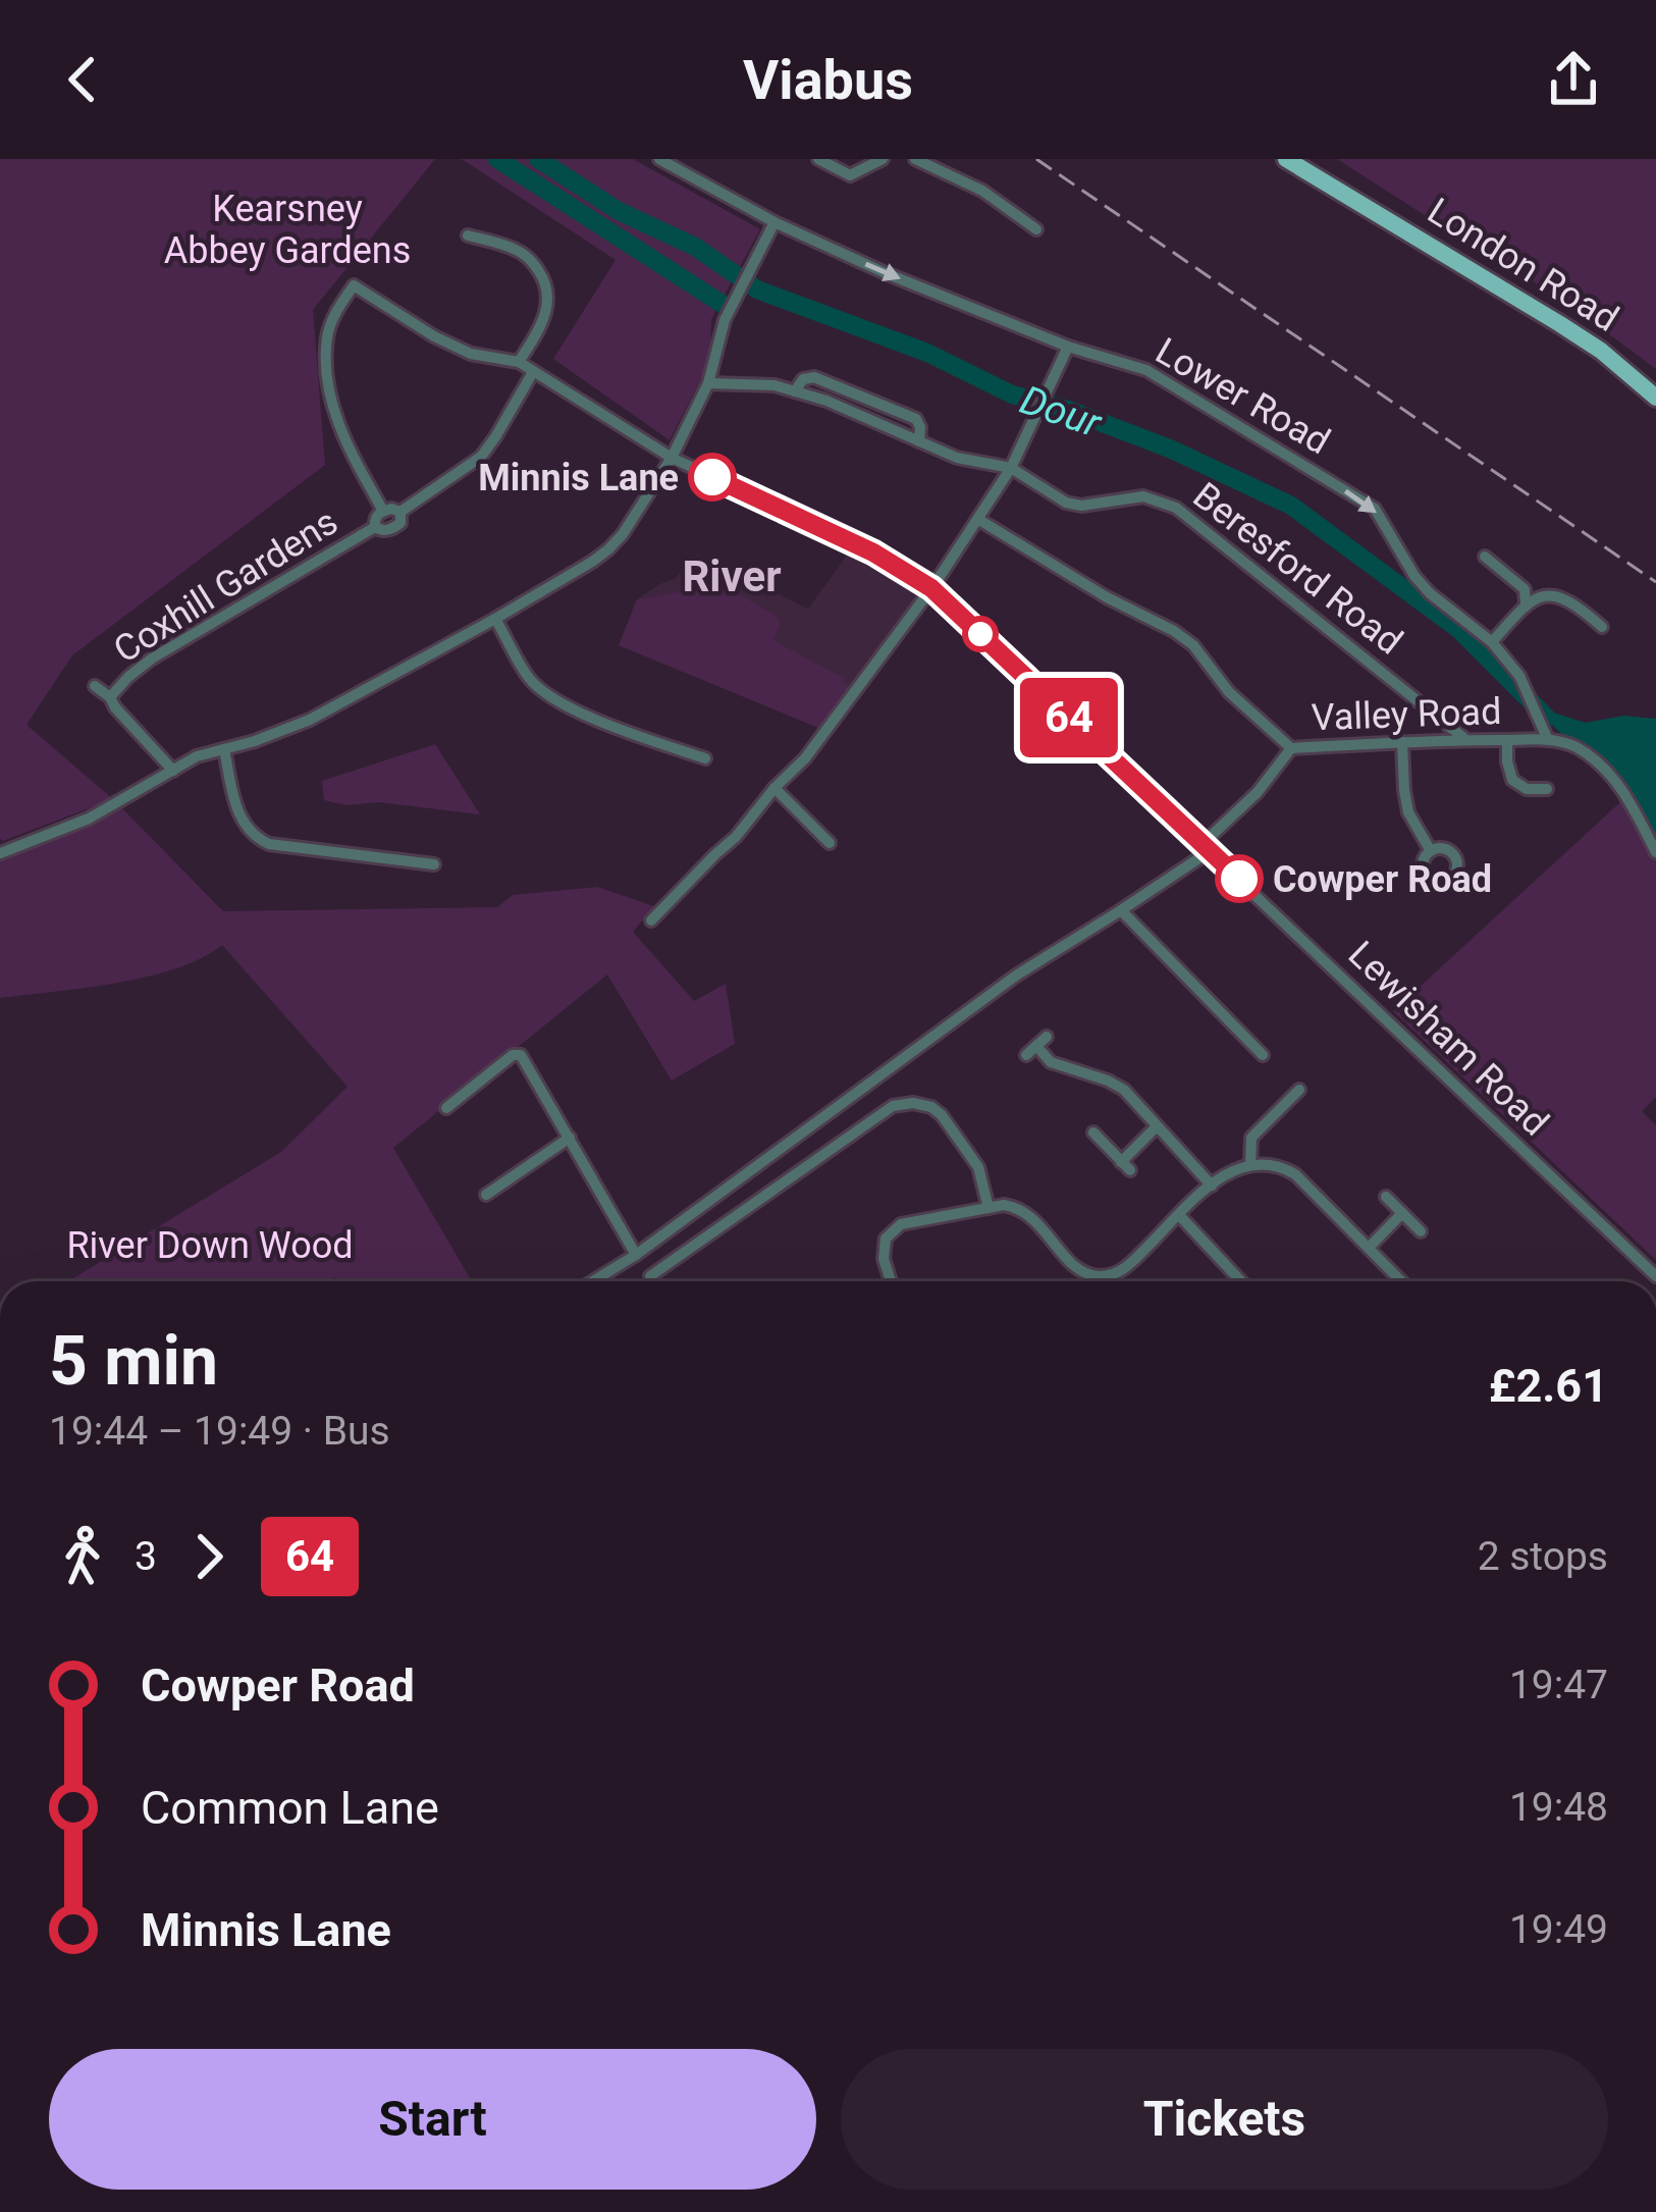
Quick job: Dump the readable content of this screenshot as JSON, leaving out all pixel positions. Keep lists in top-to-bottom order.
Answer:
{
  "streets": {
    "main road": ["London Road"],
    "street": [
      "Lower Road",
      "Beresford Road",
      "Coxhill Gardens",
      "Valley Road",
      "Lewisham Road"
    ]
  },
  "crossings": [
    ["Lower Road", "Valley Road"],
    ["Beresford Road", "Valley Road"],
    ["Coxhill Gardens", "Lewisham Road"]
  ],
  "one_way": ["Lower Road"],
  "districts": ["River"],
  "water": ["Dour"],
  "parks": ["Kearsney Abbey Gardens", "River Down Wood"],
  "places": ["Minnis Lane", "Cowper Road"],
  "lines": ["bus line 64"],
  "page": {
    "header": "Viabus",
    "on_map": "64",
    "heading": ["5 min", "19:44 – 19:49 · Bus", "£2.61"],
    "legs": ["3", "64", "2 stops"],
    "list": [
      {
        "name": "Cowper Road",
        "value": "19:47"
      },
      {
        "name": "Common Lane",
        "value": "19:48"
      },
      {
        "name": "Minnis Lane",
        "value": "19:49"
      }
    ],
    "buttons": ["Start", "Tickets"]
  }
}
